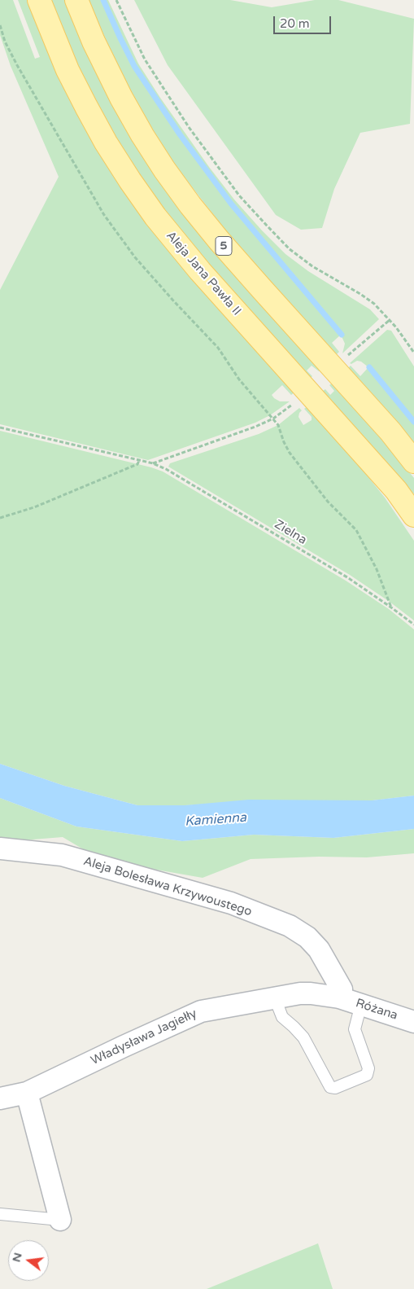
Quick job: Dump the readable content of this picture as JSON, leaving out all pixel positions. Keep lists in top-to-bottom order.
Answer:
{
  "streets": {
    "main road": ["5", "Aleja Jana Pawła II"],
    "street": ["Aleja Bolesława Krzywoustego", "Różana", "Władysława Jagiełły"],
    "path": ["Zielna"]
  },
  "crossings": [
    ["Aleja Bolesława Krzywoustego", "Różana"],
    ["Aleja Bolesława Krzywoustego", "Władysława Jagiełły"],
    ["Różana", "Władysława Jagiełły"]
  ],
  "water": ["Kamienna"],
  "scale_bar": "20 m",
  "north": "left"
}
